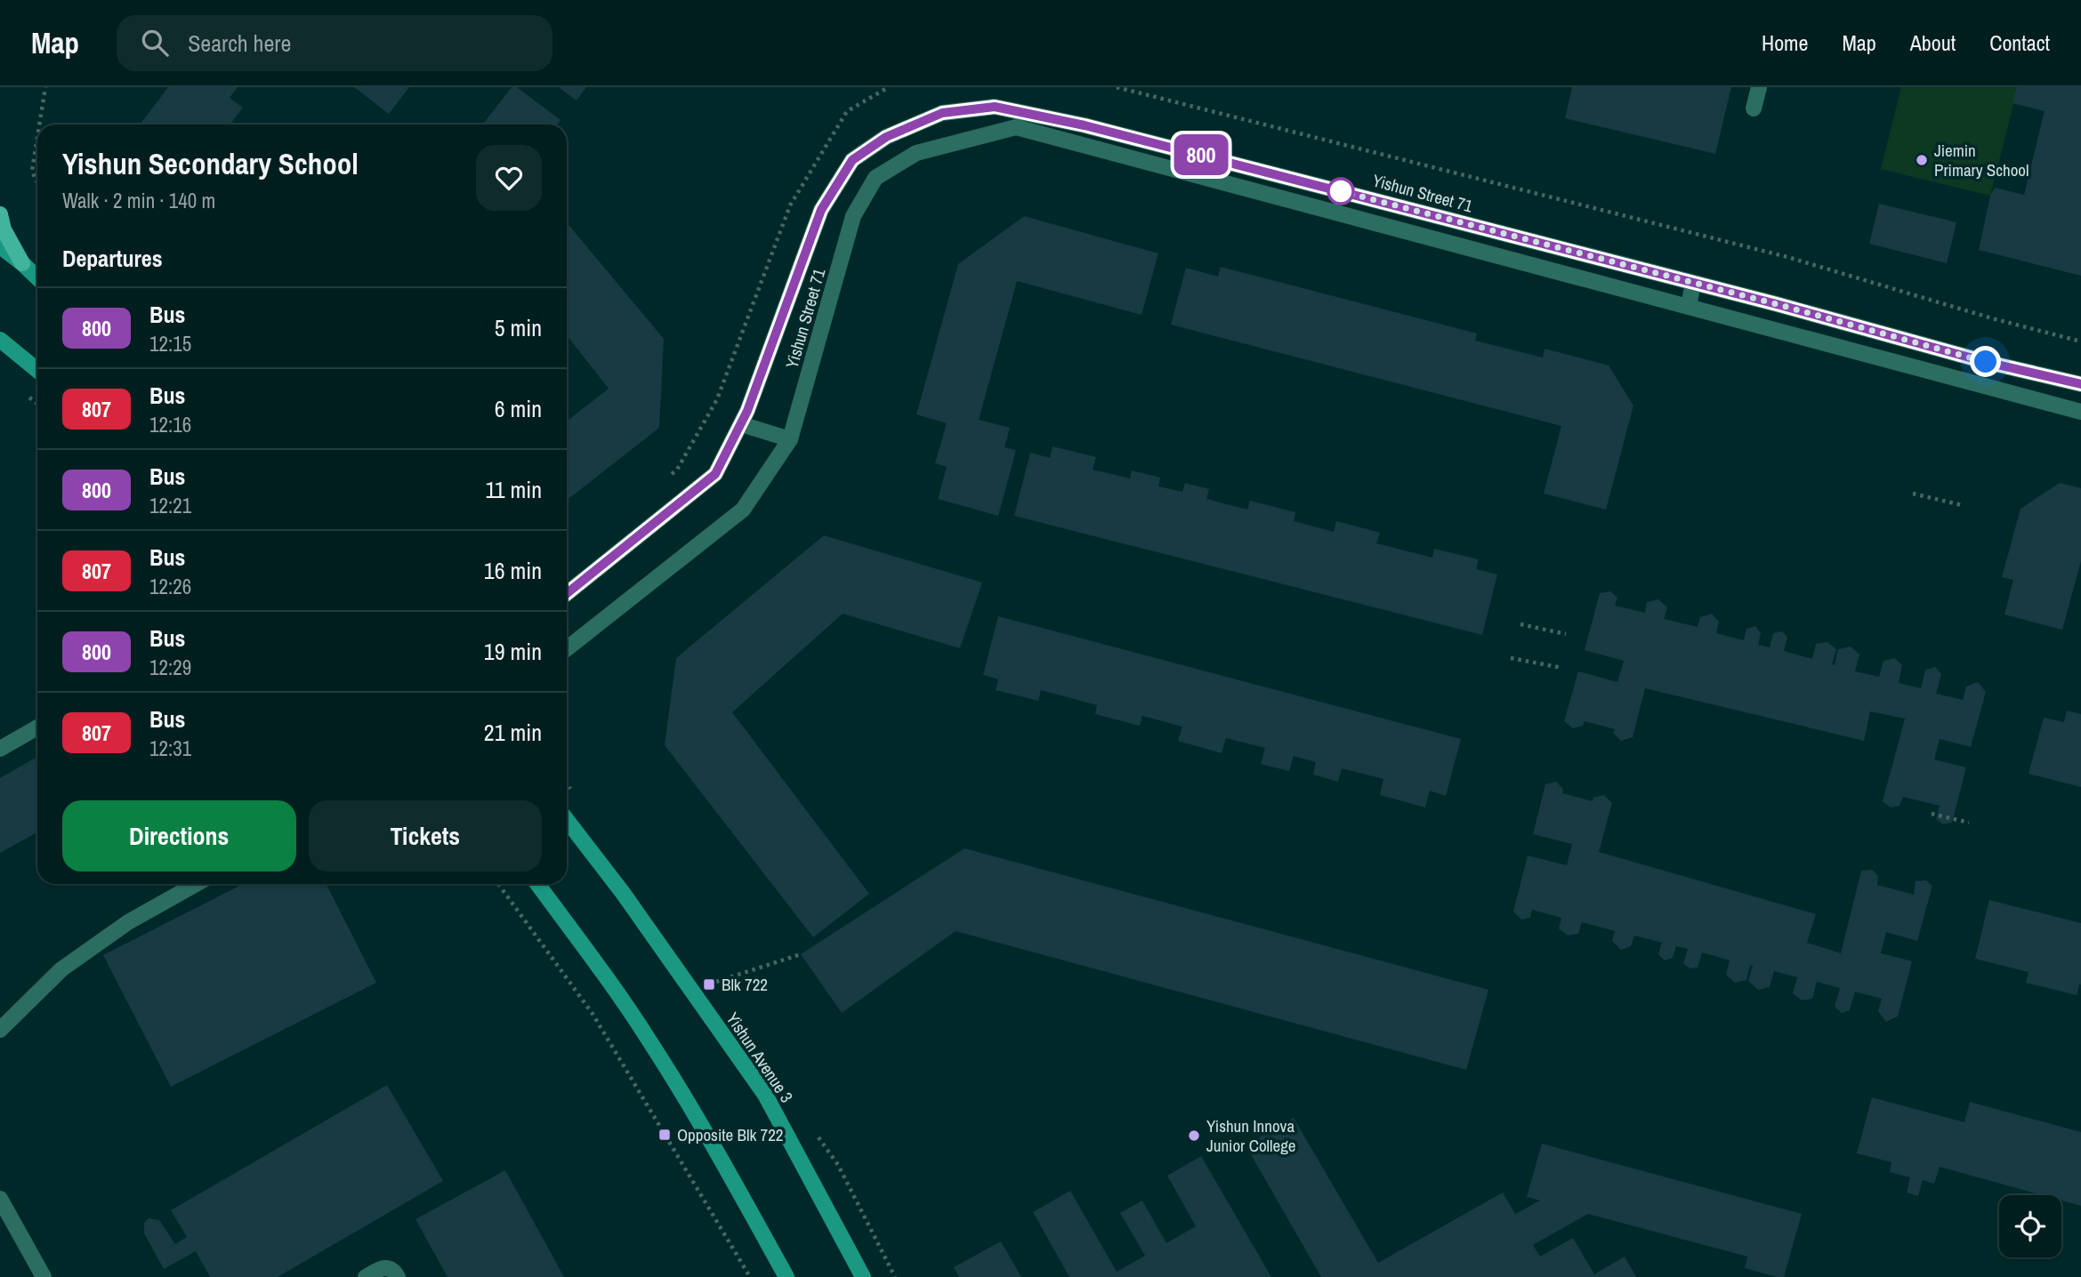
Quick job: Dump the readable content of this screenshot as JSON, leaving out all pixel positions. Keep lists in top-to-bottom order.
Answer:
{
  "streets": {
    "main road": ["Yishun Avenue 3"],
    "street": ["Yishun Street 71"]
  },
  "places": {
    "other": ["Jiemin Primary School", "Yishun Innova Junior College"],
    "transit": ["Blk 722", "Opposite Blk 722"]
  },
  "lines": ["bus line 800"],
  "page": {
    "header": "Map",
    "search": "Search here",
    "nav": [
      "Home",
      "Map",
      "About",
      "Contact"
    ],
    "on_map": "800",
    "heading": [
      ["Yishun Secondary School", "Walk · 2 min · 140 m"],
      "Departures"
    ],
    "list": [
      {
        "mark": "800",
        "name": "Bus",
        "note": "12:15",
        "value": "5 min"
      },
      {
        "mark": "807",
        "name": "Bus",
        "note": "12:16",
        "value": "6 min"
      },
      {
        "mark": "800",
        "name": "Bus",
        "note": "12:21",
        "value": "11 min"
      },
      {
        "mark": "807",
        "name": "Bus",
        "note": "12:26",
        "value": "16 min"
      },
      {
        "mark": "800",
        "name": "Bus",
        "note": "12:29",
        "value": "19 min"
      },
      {
        "mark": "807",
        "name": "Bus",
        "note": "12:31",
        "value": "21 min"
      }
    ],
    "buttons": ["Directions", "Tickets"]
  }
}
